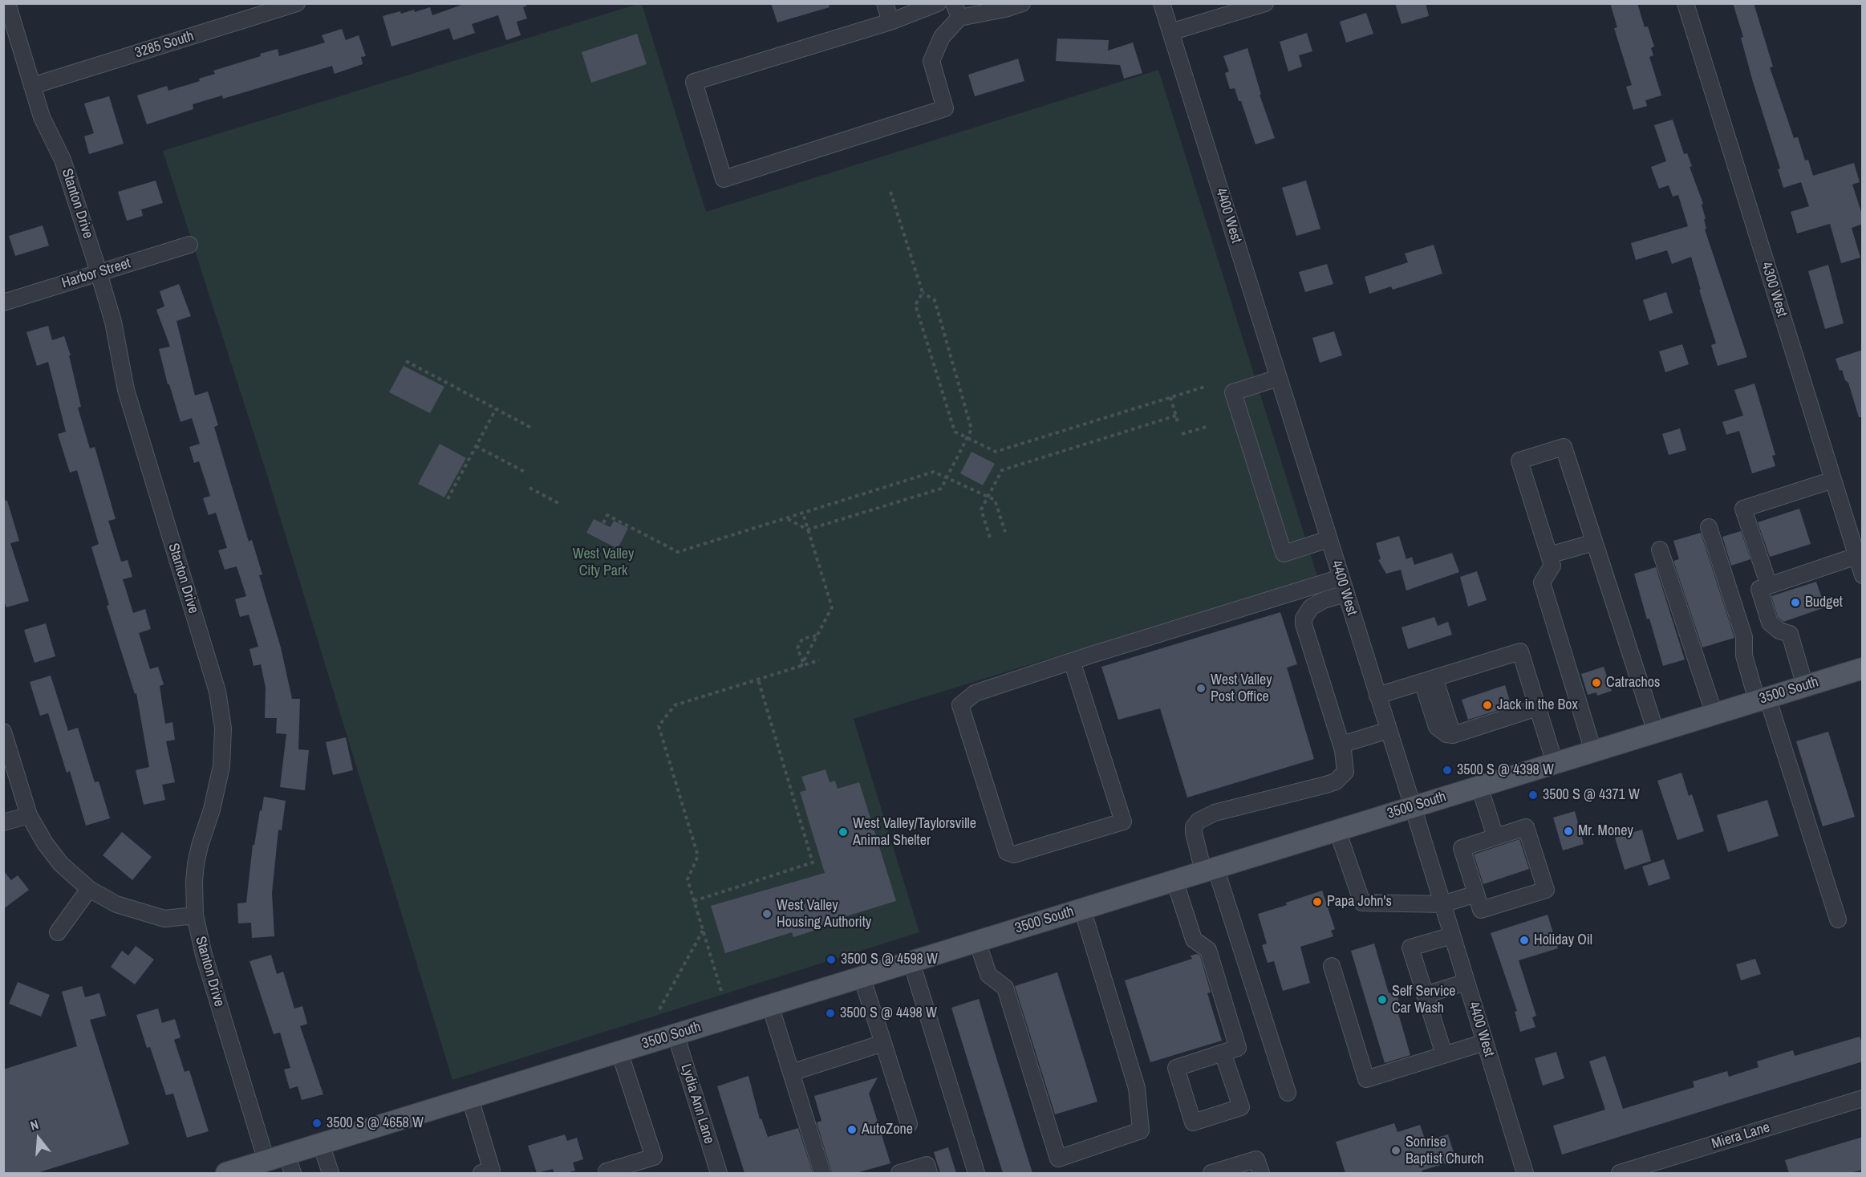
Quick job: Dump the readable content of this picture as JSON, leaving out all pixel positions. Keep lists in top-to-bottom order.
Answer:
{
  "streets": {
    "main road": ["3500 South"],
    "street": [
      "3285 South",
      "Stanton Drive",
      "4400 West",
      "Harbor Street",
      "4300 West",
      "Lydia Ann Lane",
      "Miera Lane"
    ]
  },
  "crossings": [
    ["3285 South", "Stanton Drive"],
    ["Stanton Drive", "Harbor Street"],
    ["Stanton Drive", "3500 South"],
    ["4400 West", "3500 South"],
    ["3500 South", "Lydia Ann Lane"]
  ],
  "parks": ["West Valley City Park"],
  "places": [
    "Budget",
    "Catrachos",
    "West Valley Post Office",
    "Jack in the Box",
    "3500 S @ 4398 W",
    "3500 S @ 4371 W",
    "Mr. Money",
    "West Valley/Taylorsville Animal Shelter",
    "Papa John's",
    "West Valley Housing Authority",
    "Holiday Oil",
    "3500 S @ 4598 W",
    "Self Service Car Wash",
    "3500 S @ 4498 W",
    "3500 S @ 4658 W",
    "AutoZone",
    "Sonrise Baptist Church"
  ],
  "north": "top"
}
